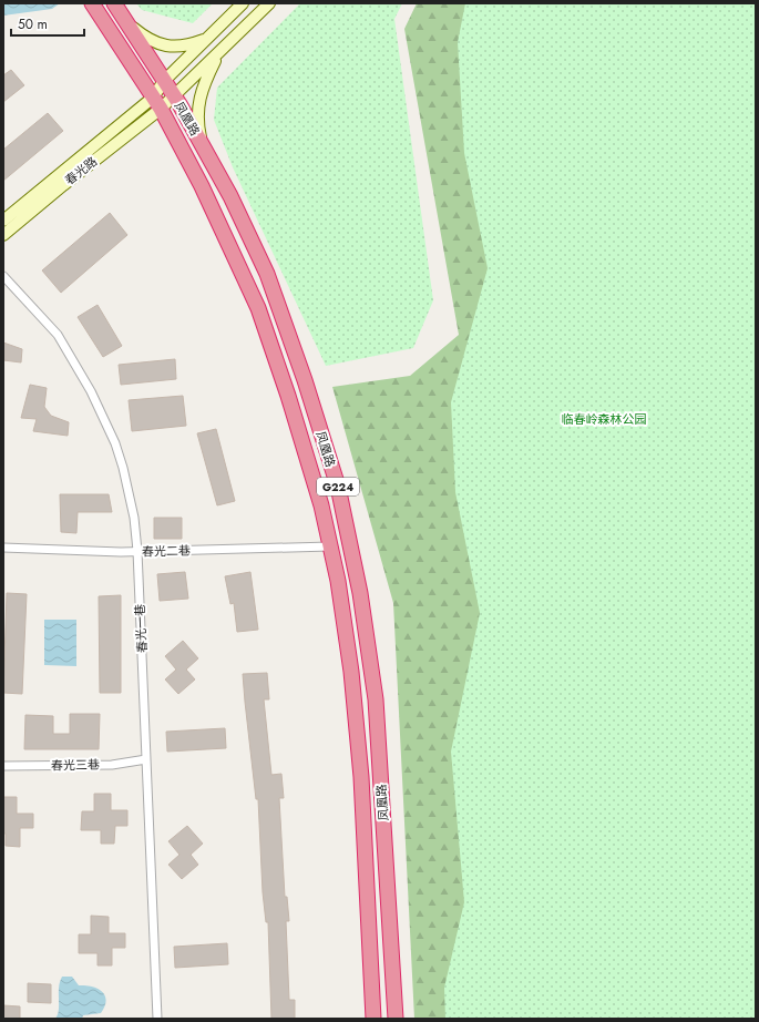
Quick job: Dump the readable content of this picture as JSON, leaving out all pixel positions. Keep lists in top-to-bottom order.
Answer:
{
  "streets": {
    "highway": ["凤凰路", "G224"],
    "main road": ["春光路"],
    "street": ["春光二巷", "春光一巷", "春光三巷"]
  },
  "crossings": [
    ["凤凰路", "春光路"],
    ["凤凰路", "春光二巷"],
    ["春光二巷", "春光一巷"],
    ["春光一巷", "春光三巷"]
  ],
  "parks": ["临春岭森林公园"],
  "scale_bar": "50 m"
}
